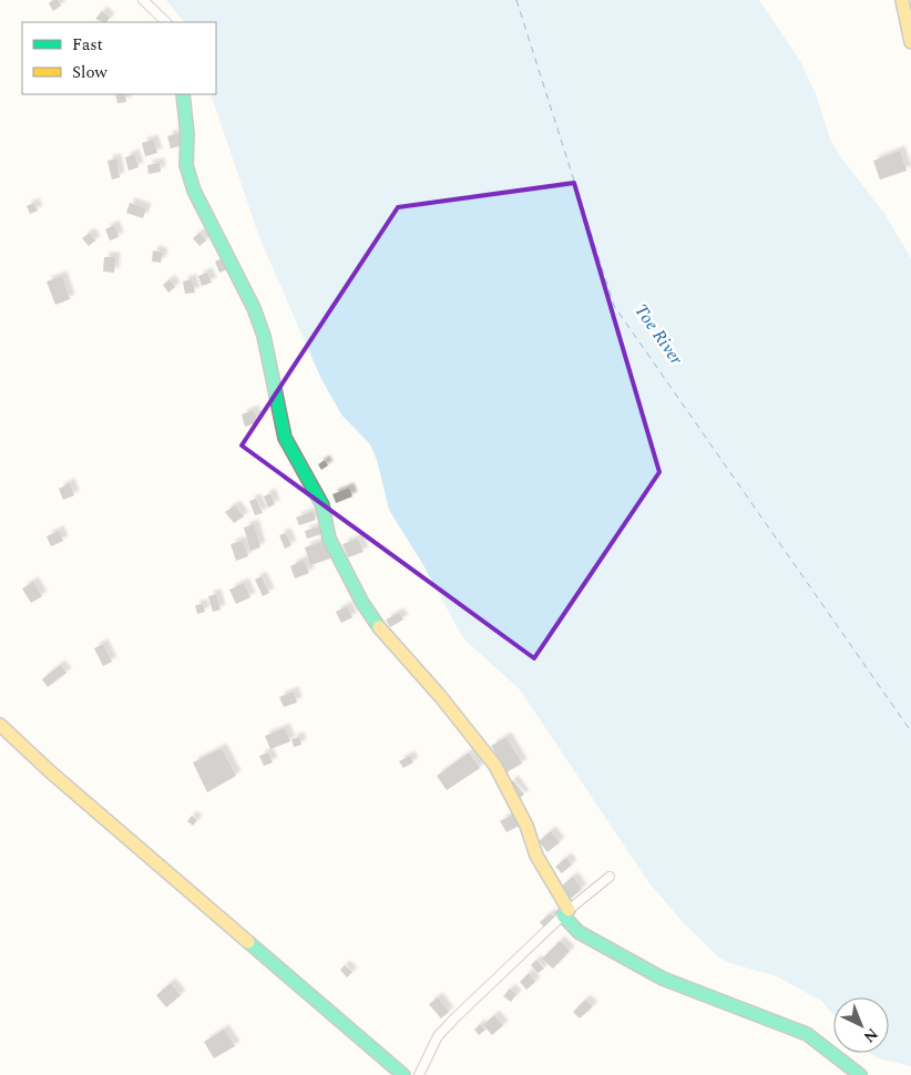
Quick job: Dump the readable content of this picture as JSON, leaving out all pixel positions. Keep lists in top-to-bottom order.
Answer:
{
  "water": ["Toe River"],
  "legend": ["Fast", "Slow"],
  "north": "bottom right"
}
